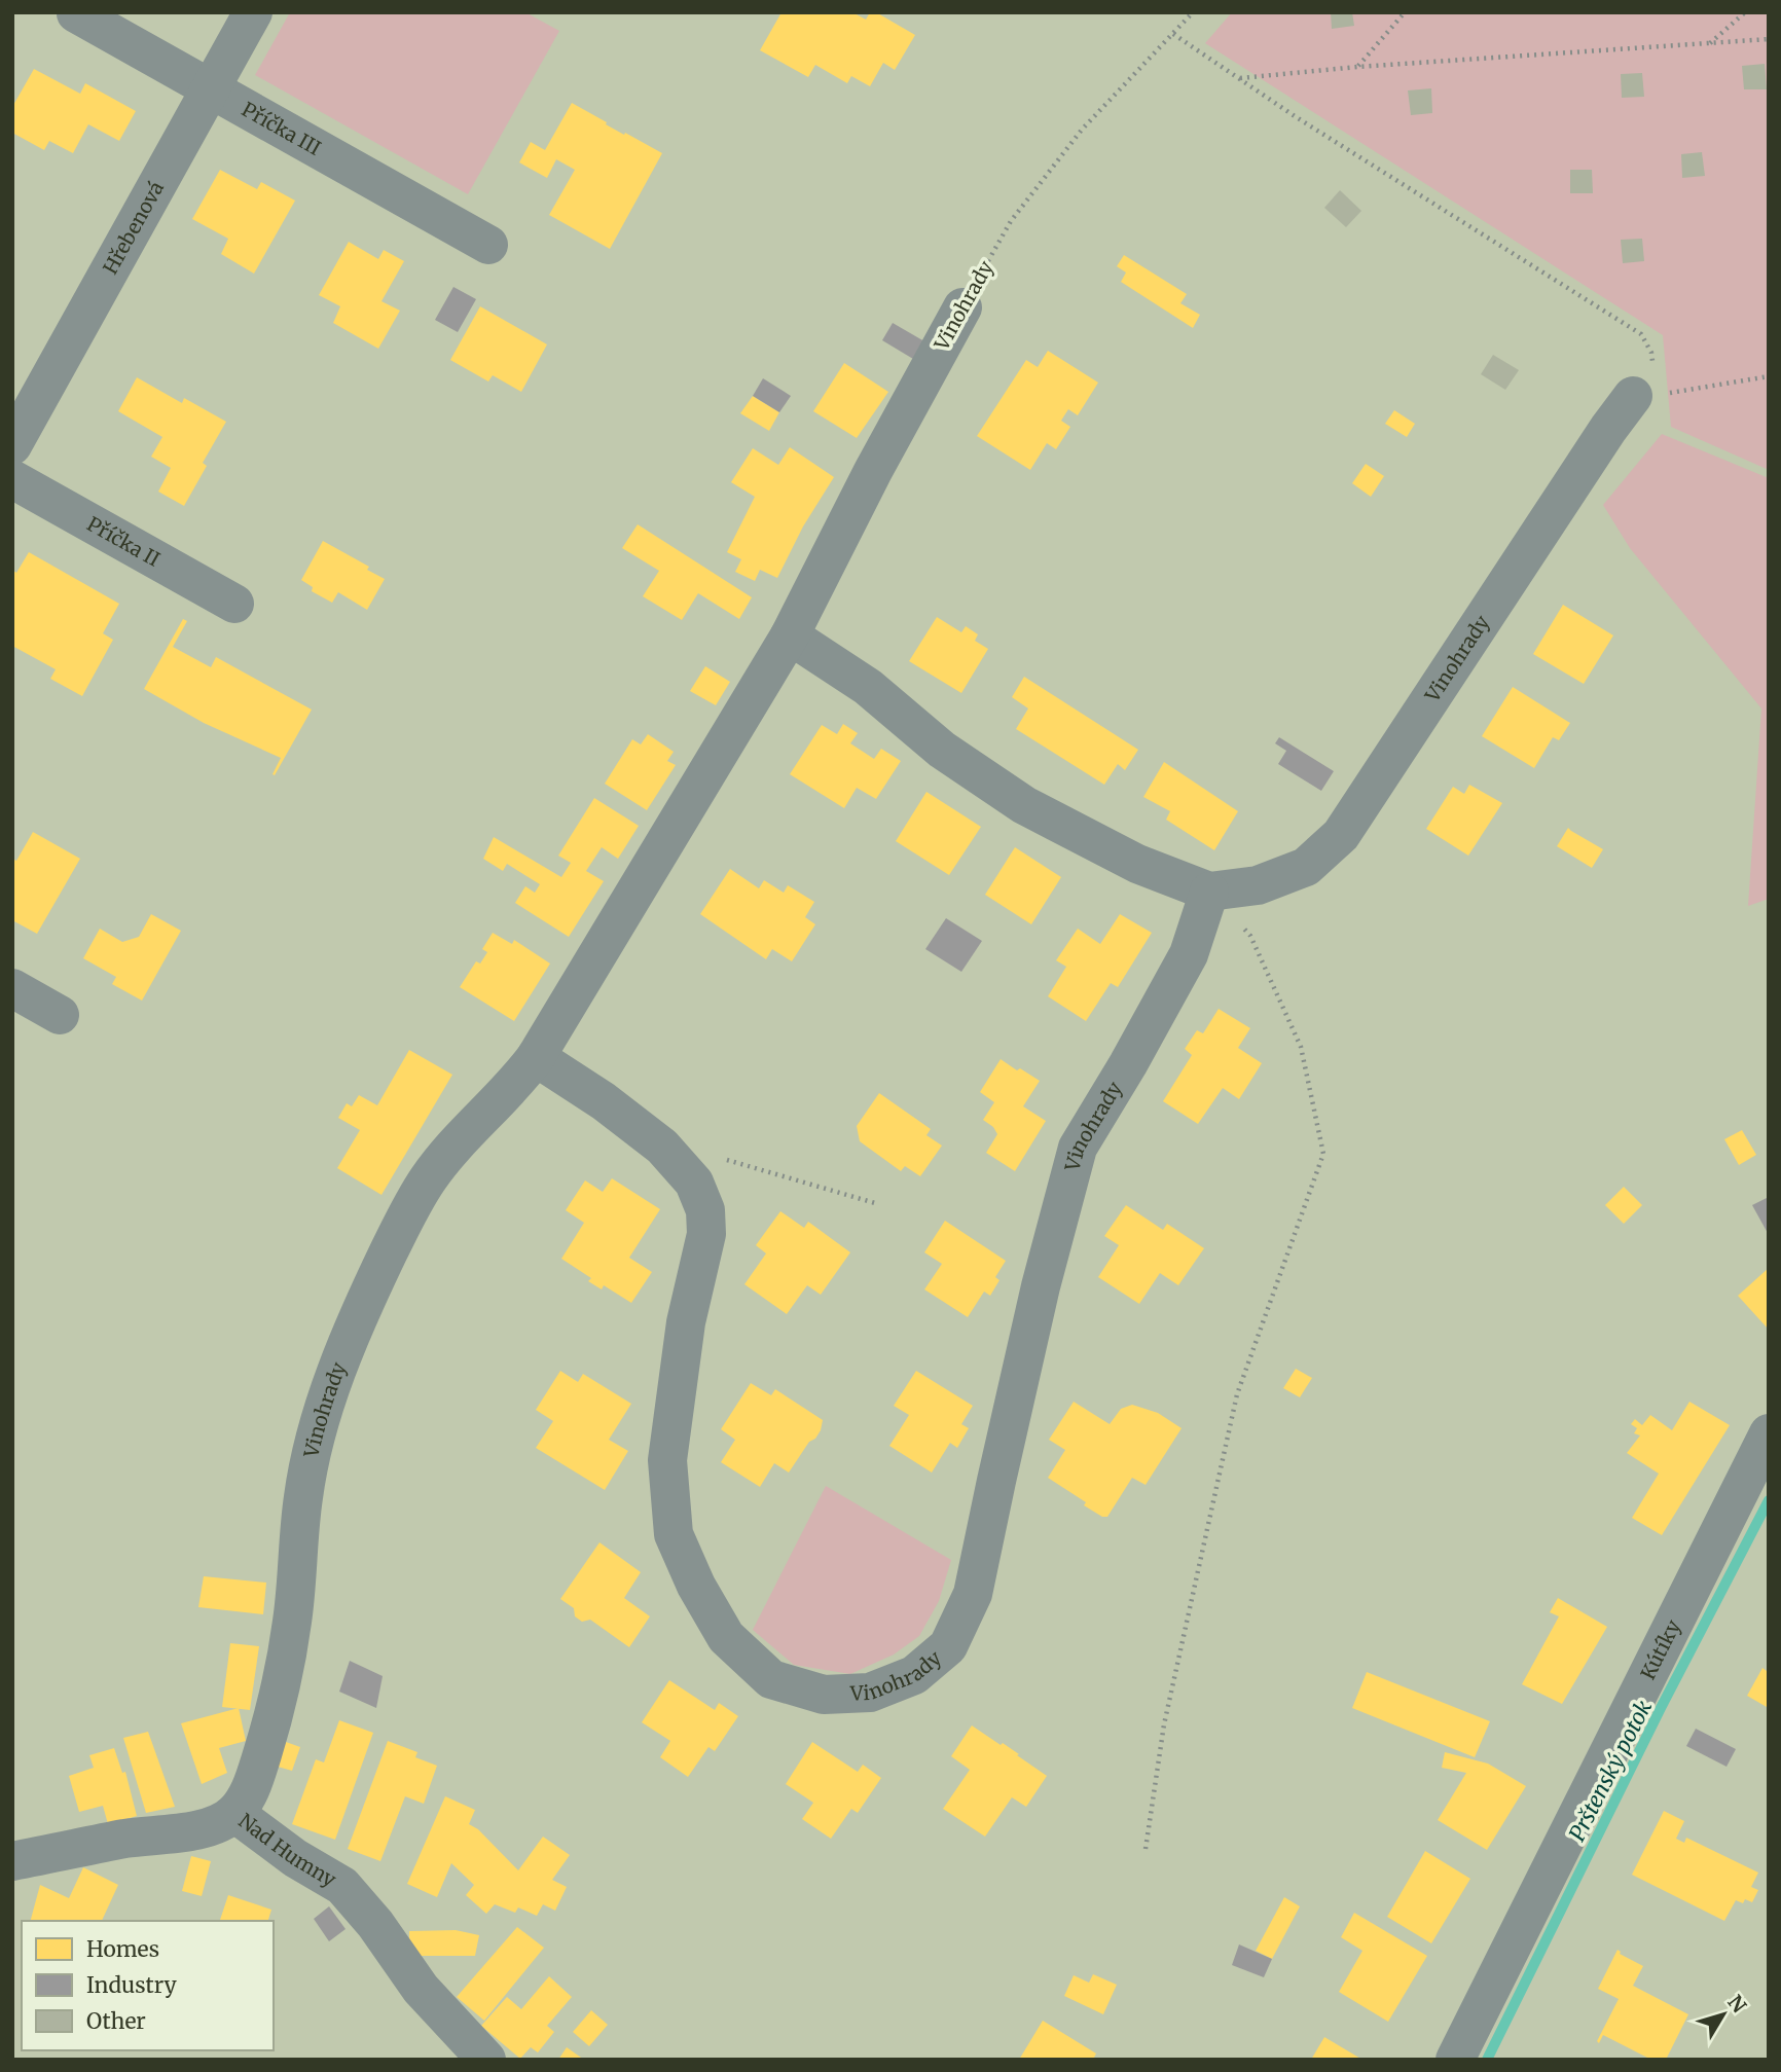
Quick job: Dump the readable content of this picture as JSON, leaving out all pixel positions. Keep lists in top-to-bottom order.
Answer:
{
  "streets": {
    "street": [
      "Příčka III",
      "Hřebenová",
      "Vinohrady",
      "Příčka II",
      "Kútíky",
      "Nad Humny"
    ]
  },
  "crossings": [
    ["Příčka III", "Hřebenová"],
    ["Vinohrady", "Nad Humny"]
  ],
  "water": ["Prštenský potok"],
  "legend": ["Homes", "Industry", "Other"],
  "north": "top right"
}
